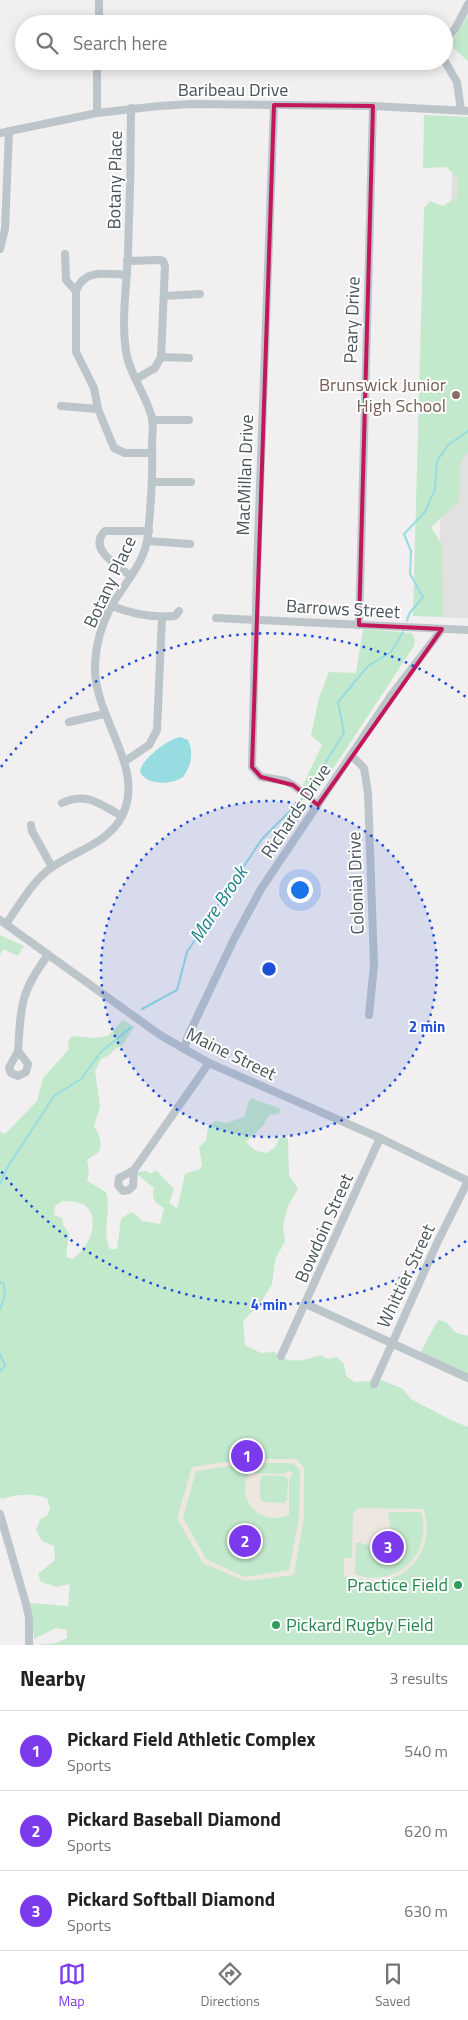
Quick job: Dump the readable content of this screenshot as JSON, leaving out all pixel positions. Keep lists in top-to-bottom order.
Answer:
{
  "streets": {
    "street": [
      "Baribeau Drive",
      "Botany Place",
      "Peary Drive",
      "MacMillan Drive",
      "Barrows Street",
      "Richards Drive",
      "Colonial Drive",
      "Maine Street",
      "Bowdoin Street",
      "Whittier Street"
    ]
  },
  "crossings": [
    ["Baribeau Drive", "Botany Place"],
    ["Baribeau Drive", "Peary Drive"],
    ["Baribeau Drive", "MacMillan Drive"],
    ["Botany Place", "Maine Street"],
    ["Peary Drive", "Barrows Street"],
    ["MacMillan Drive", "Barrows Street"],
    ["MacMillan Drive", "Richards Drive"],
    ["Barrows Street", "Richards Drive"],
    ["Richards Drive", "Colonial Drive"],
    ["Richards Drive", "Maine Street"],
    ["Maine Street", "Bowdoin Street"],
    ["Maine Street", "Whittier Street"]
  ],
  "water": ["Mare Brook"],
  "places": ["Brunswick Junior High School", "Practice Field", "Pickard Rugby Field"],
  "page": {
    "search": "Search here",
    "pins": ["1", "2", "3"],
    "heading": ["Nearby", "3 results"],
    "list": [
      {
        "mark": "1",
        "name": "Pickard Field Athletic Complex",
        "note": "Sports",
        "value": "540 m"
      },
      {
        "mark": "2",
        "name": "Pickard Baseball Diamond",
        "note": "Sports",
        "value": "620 m"
      },
      {
        "mark": "3",
        "name": "Pickard Softball Diamond",
        "note": "Sports",
        "value": "630 m"
      }
    ],
    "nav": ["Map", "Directions", "Saved"]
  },
  "rings": ["2 min", "4 min"]
}
